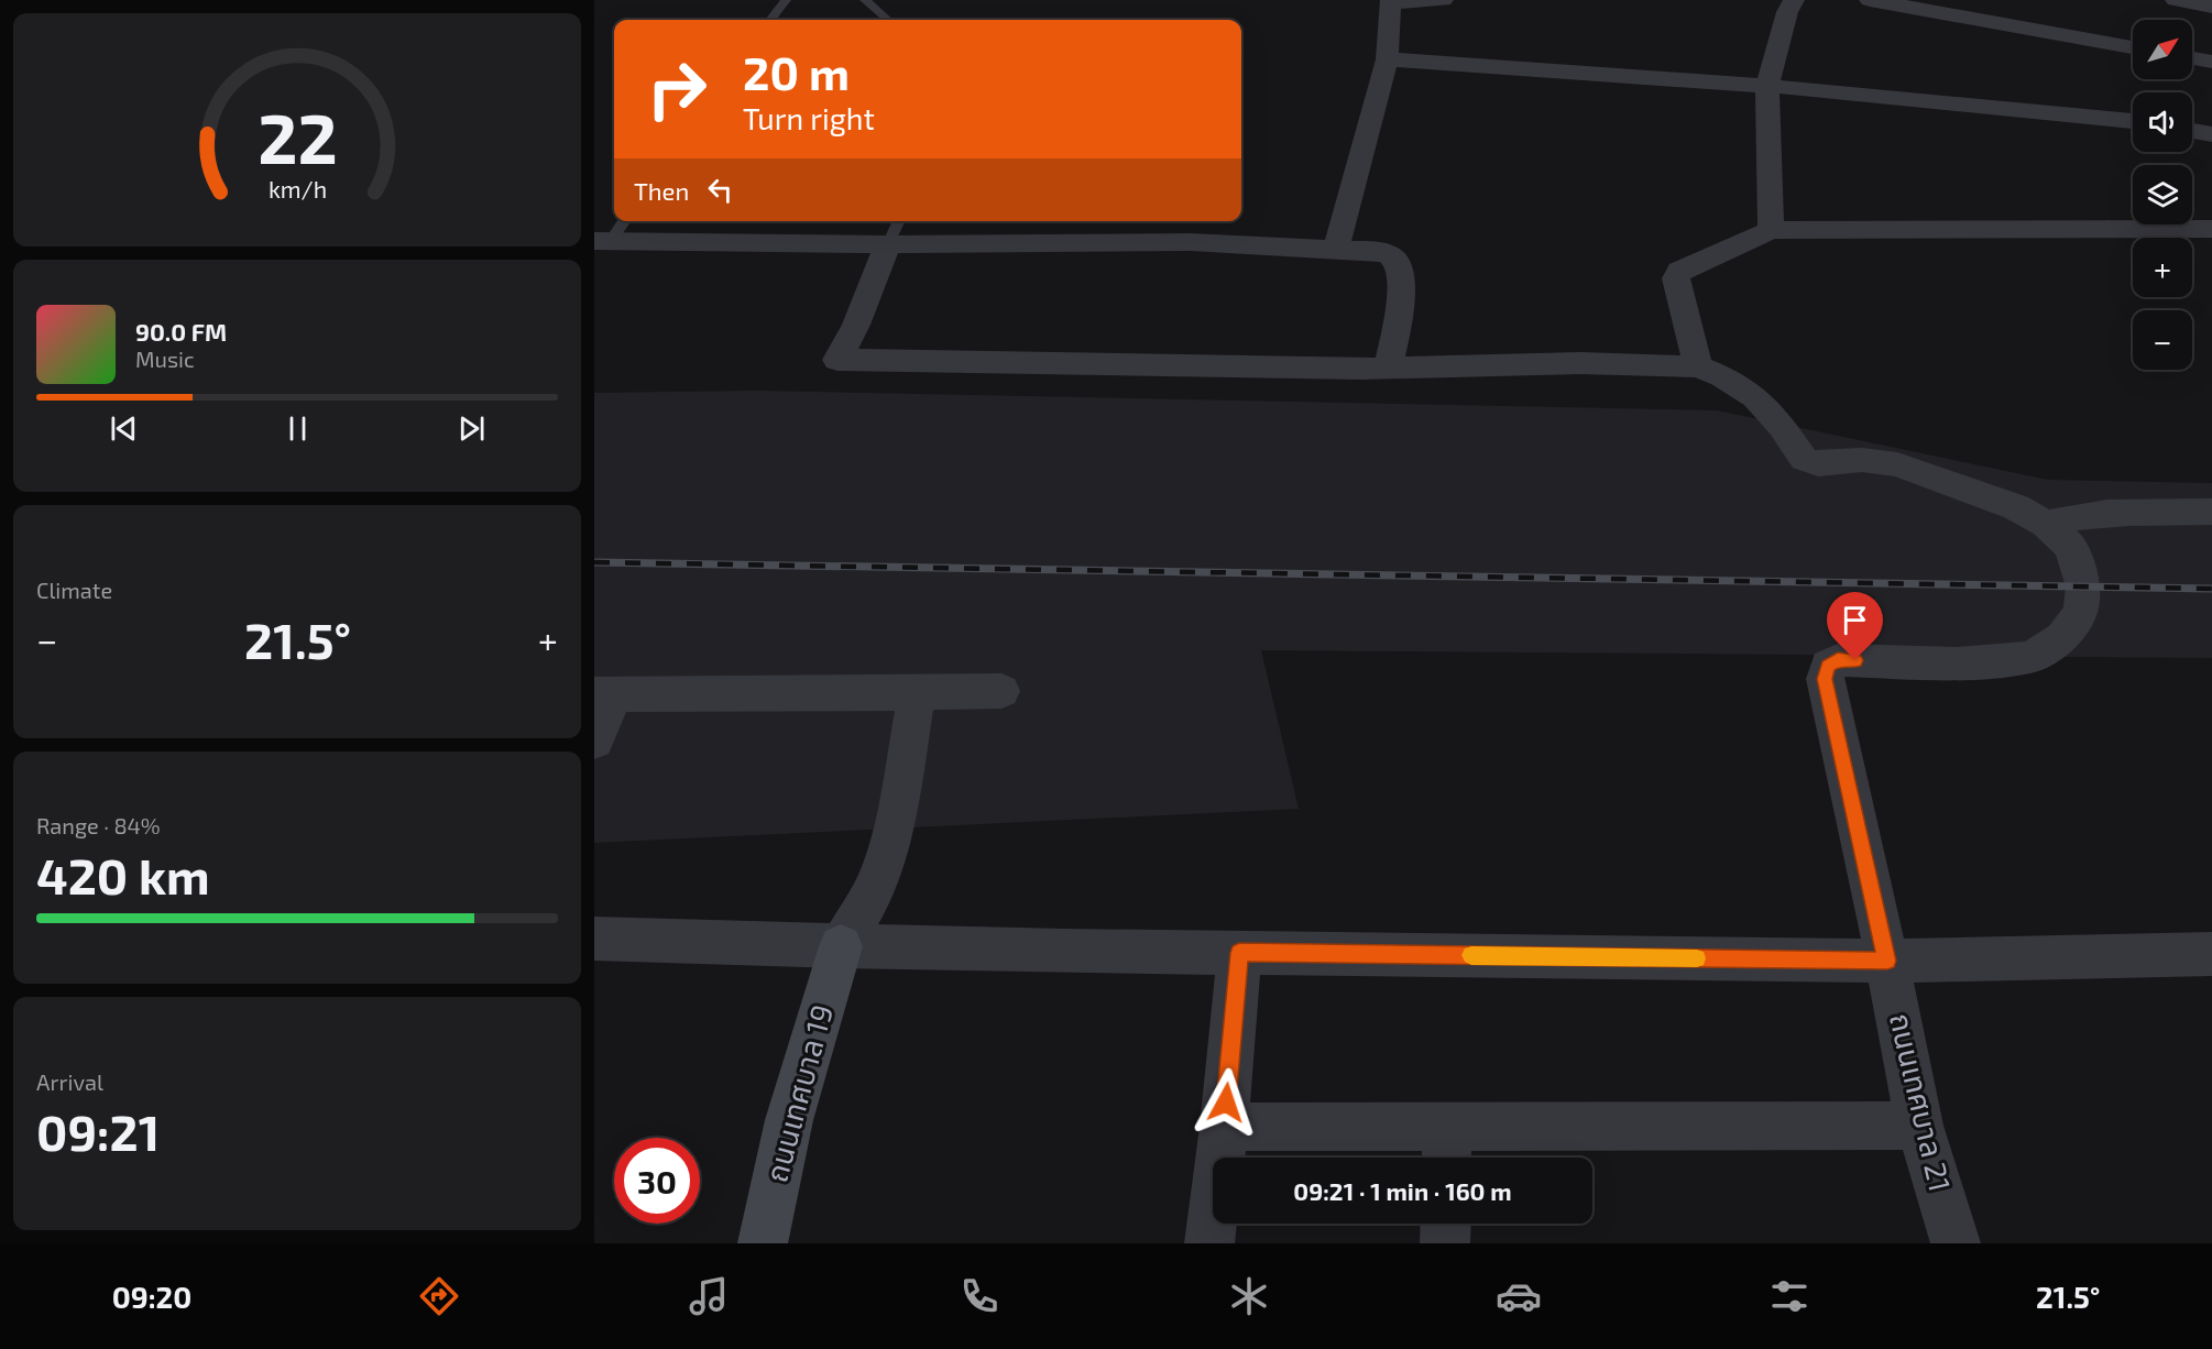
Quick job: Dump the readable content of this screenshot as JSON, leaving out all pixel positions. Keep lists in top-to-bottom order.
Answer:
{
  "streets": {
    "street": ["ถนนเทศบาล 19", "ถนนเทศบาล 21"]
  },
  "north": "top right",
  "page": {
    "map_buttons": ["+", "−"],
    "turn": ["20 m", "Turn right"],
    "then": "Then",
    "song": ["90.0 FM", "Music"],
    "tile": [
      "Climate",
      ["Range · 84%", "420 km"],
      ["Arrival", "09:21"]
    ],
    "heat": ["−", "21.5°", "+"],
    "limit": "30",
    "trip": "09:21 · 1 min · 160 m",
    "tabs": ["09:20", "21.5°"],
    "gauge": ["22", "km/h"]
  }
}
